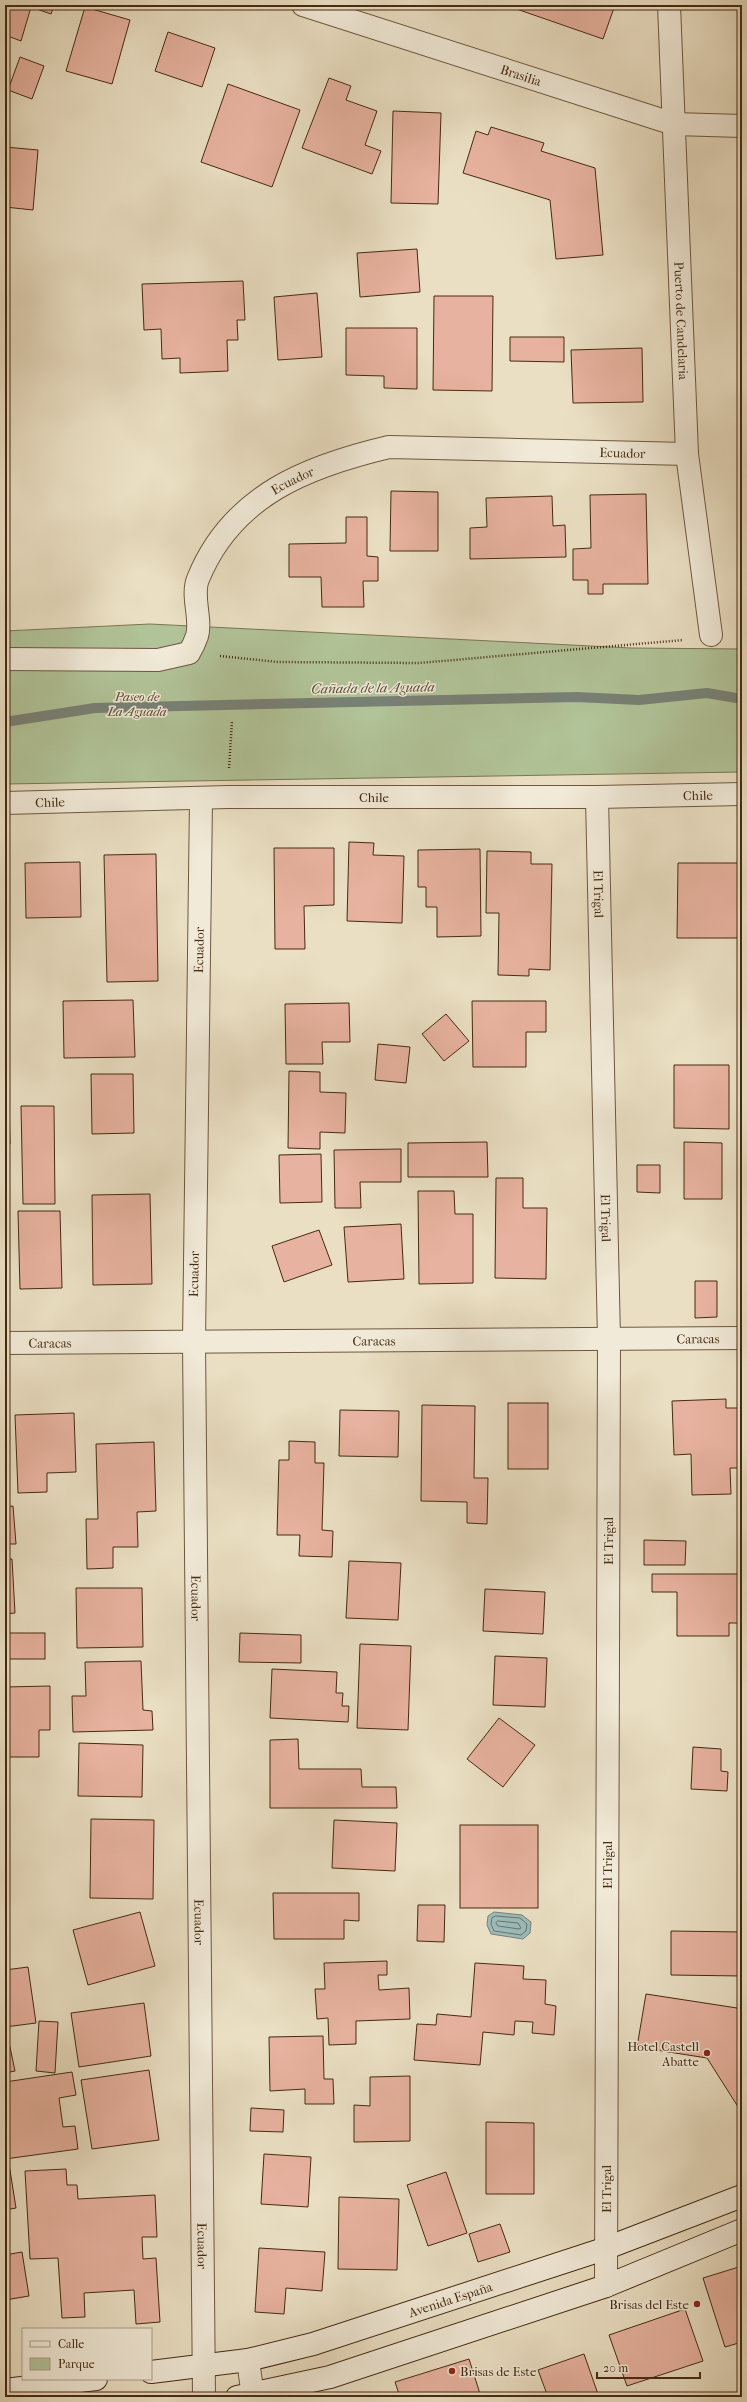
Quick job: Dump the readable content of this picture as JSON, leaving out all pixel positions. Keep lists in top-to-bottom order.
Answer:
{
  "streets": {
    "street": [
      "Brasilia",
      "Puerto de Candelaria",
      "Ecuador",
      "Chile",
      "El Trigal",
      "Caracas",
      "Avenida España"
    ]
  },
  "crossings": [
    ["Brasilia", "Puerto de Candelaria"],
    ["Puerto de Candelaria", "Ecuador"],
    ["Ecuador", "Chile"],
    ["Ecuador", "Caracas"],
    ["Ecuador", "Avenida España"],
    ["Chile", "El Trigal"],
    ["El Trigal", "Caracas"],
    ["El Trigal", "Avenida España"]
  ],
  "water": ["Cañada de la Aguada"],
  "parks": ["Paseo de La Aguada"],
  "places": ["Hotel Castell Abatte", "Brisas del Este", "Brisas de Este"],
  "legend": ["Calle", "Parque"],
  "scale_bar": "20 m"
}
